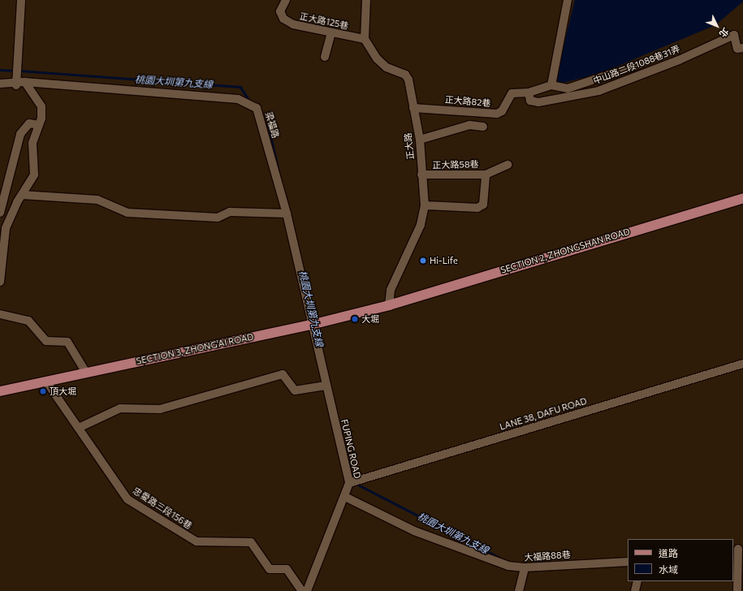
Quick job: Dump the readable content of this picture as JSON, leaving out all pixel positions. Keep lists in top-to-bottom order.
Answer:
{
  "streets": {
    "main road": ["SECTION 2, ZHONGSHAN ROAD", "SECTION 3, ZHONG'AI ROAD"],
    "street": [
      "正大路125巷",
      "中山路二段1088巷31弄",
      "正大路82巷",
      "梁福路",
      "正大路",
      "正大路58巷",
      "LANE 38, DAFU ROAD",
      "FUPING ROAD",
      "忠愛路三段156巷",
      "大福路88巷"
    ]
  },
  "crossings": [
    ["正大路125巷", "正大路"],
    ["中山路二段1088巷31弄", "正大路82巷"],
    ["正大路82巷", "正大路"],
    ["梁福路", "SECTION 3, ZHONG'AI ROAD"],
    ["梁福路", "FUPING ROAD"],
    ["正大路", "正大路58巷"],
    ["正大路", "SECTION 2, ZHONGSHAN ROAD"],
    ["正大路", "SECTION 3, ZHONG'AI ROAD"],
    ["SECTION 2, ZHONGSHAN ROAD", "SECTION 3, ZHONG'AI ROAD"],
    ["SECTION 3, ZHONG'AI ROAD", "FUPING ROAD"],
    ["SECTION 3, ZHONG'AI ROAD", "忠愛路三段156巷"],
    ["LANE 38, DAFU ROAD", "FUPING ROAD"],
    ["FUPING ROAD", "大福路88巷"]
  ],
  "water": ["桃園大圳第九支線"],
  "places": ["Hi-Life", "大堀", "頂大堀"],
  "legend": ["道路", "水域"],
  "north": "bottom right"
}
